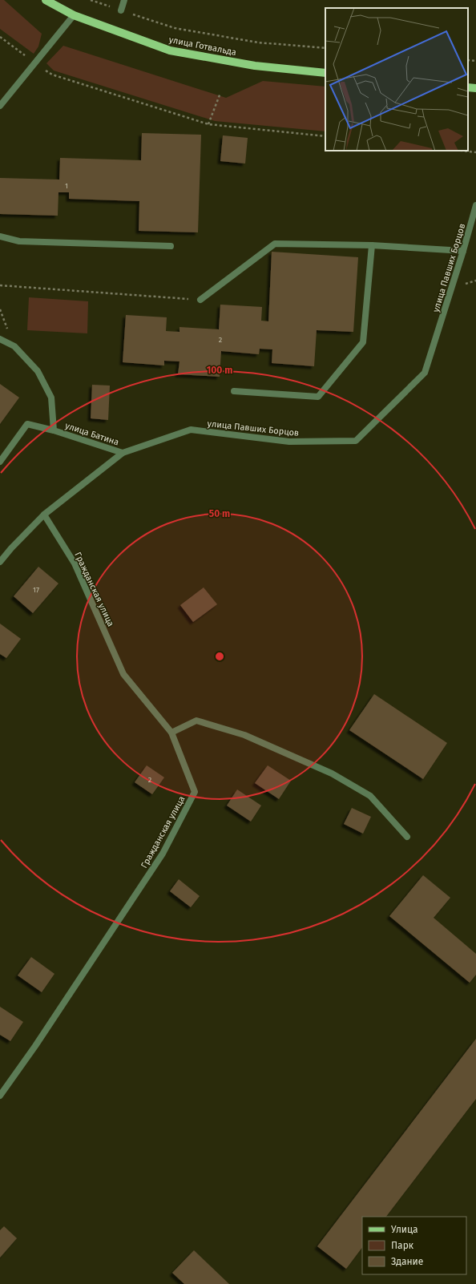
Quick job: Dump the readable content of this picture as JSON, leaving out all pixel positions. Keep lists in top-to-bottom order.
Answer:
{
  "streets": {
    "main road": ["улица Готвальда"],
    "street": ["улица Павших Борцов", "улица Батина", "Гражданская улица"]
  },
  "crossings": [
    ["улица Павших Борцов", "улица Батина"],
    ["улица Павших Борцов", "Гражданская улица"]
  ],
  "house_numbers": [
    "1",
    "2",
    "17",
    "2"
  ],
  "legend": ["Улица", "Парк", "Здание"],
  "rings": ["100 m", "50 m"]
}
